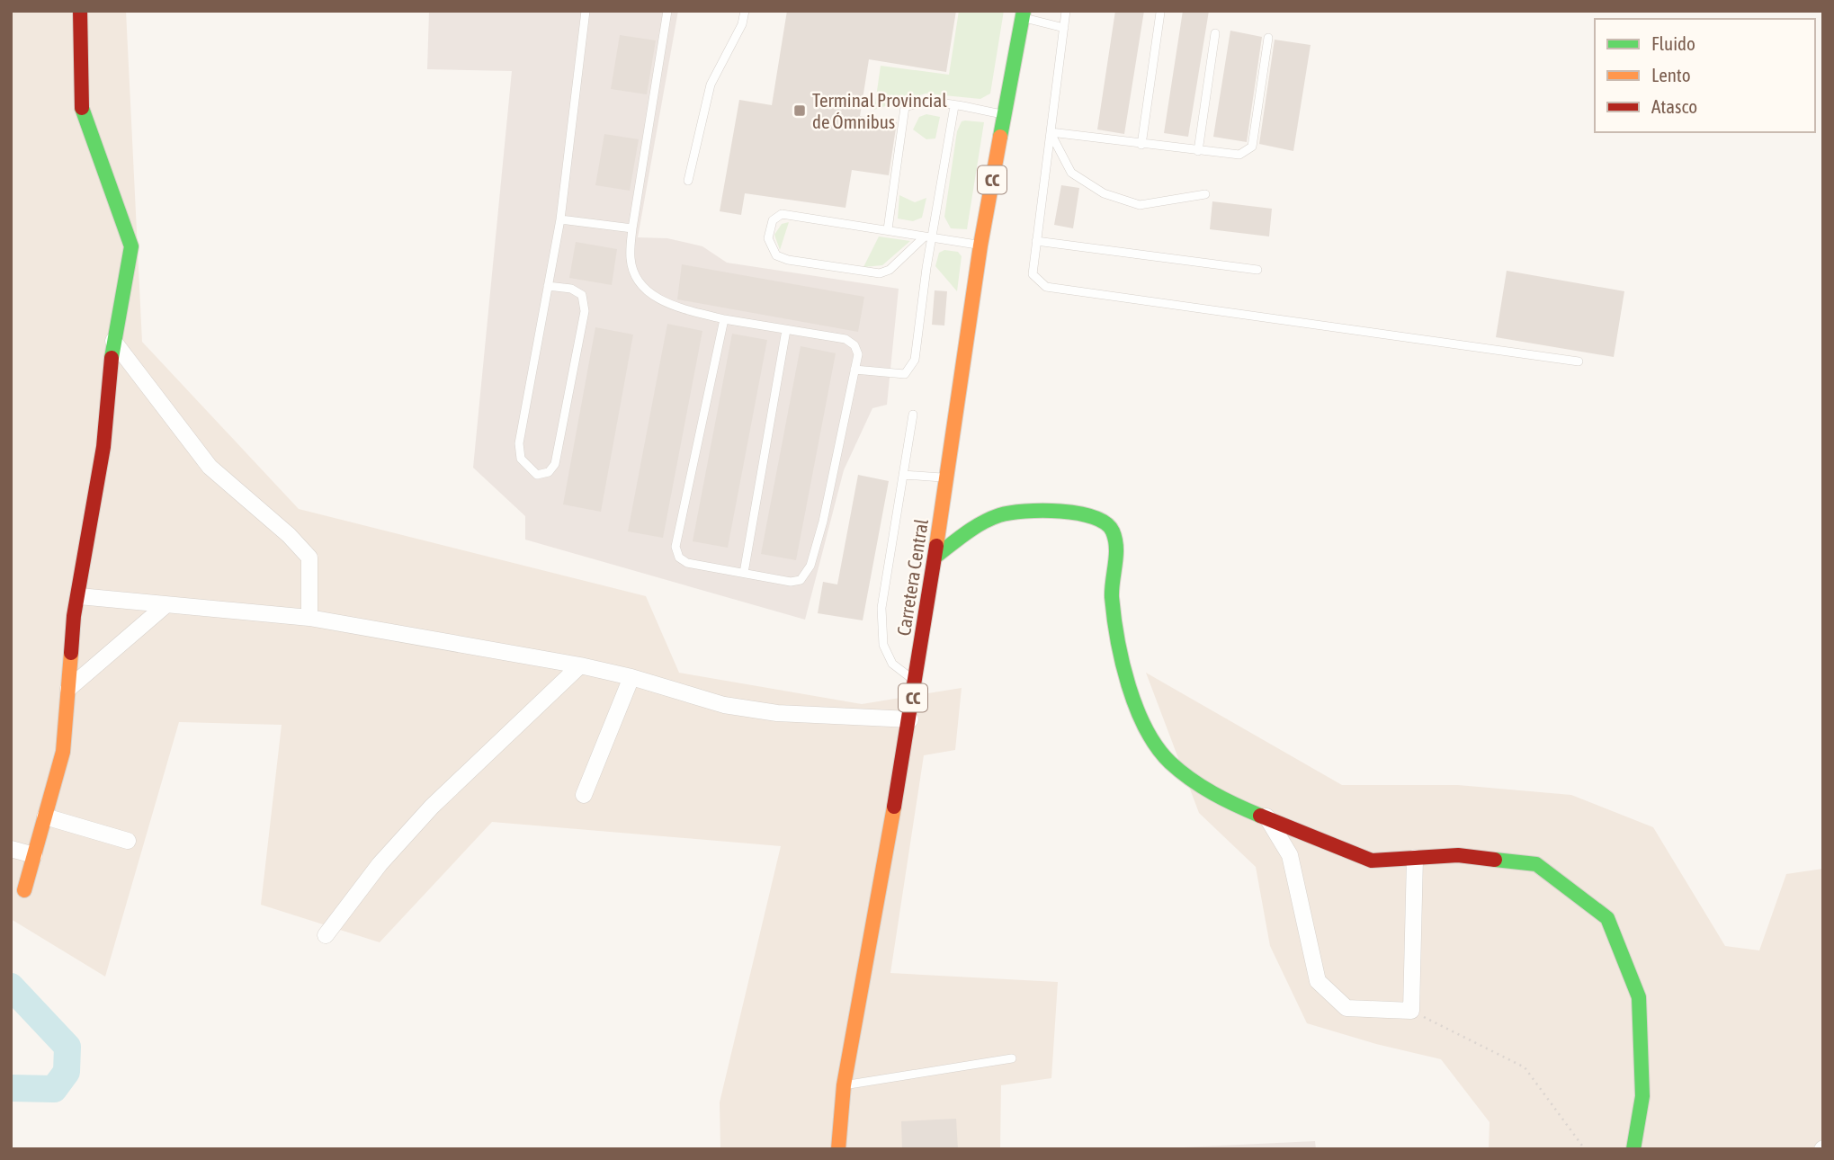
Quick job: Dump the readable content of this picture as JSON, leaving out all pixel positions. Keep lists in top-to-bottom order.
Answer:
{
  "streets": {
    "street": ["CC", "Carretera Central"]
  },
  "places": {
    "transit": ["Terminal Provincial de Ómnibus"]
  },
  "legend": ["Fluido", "Lento", "Atasco"]
}
